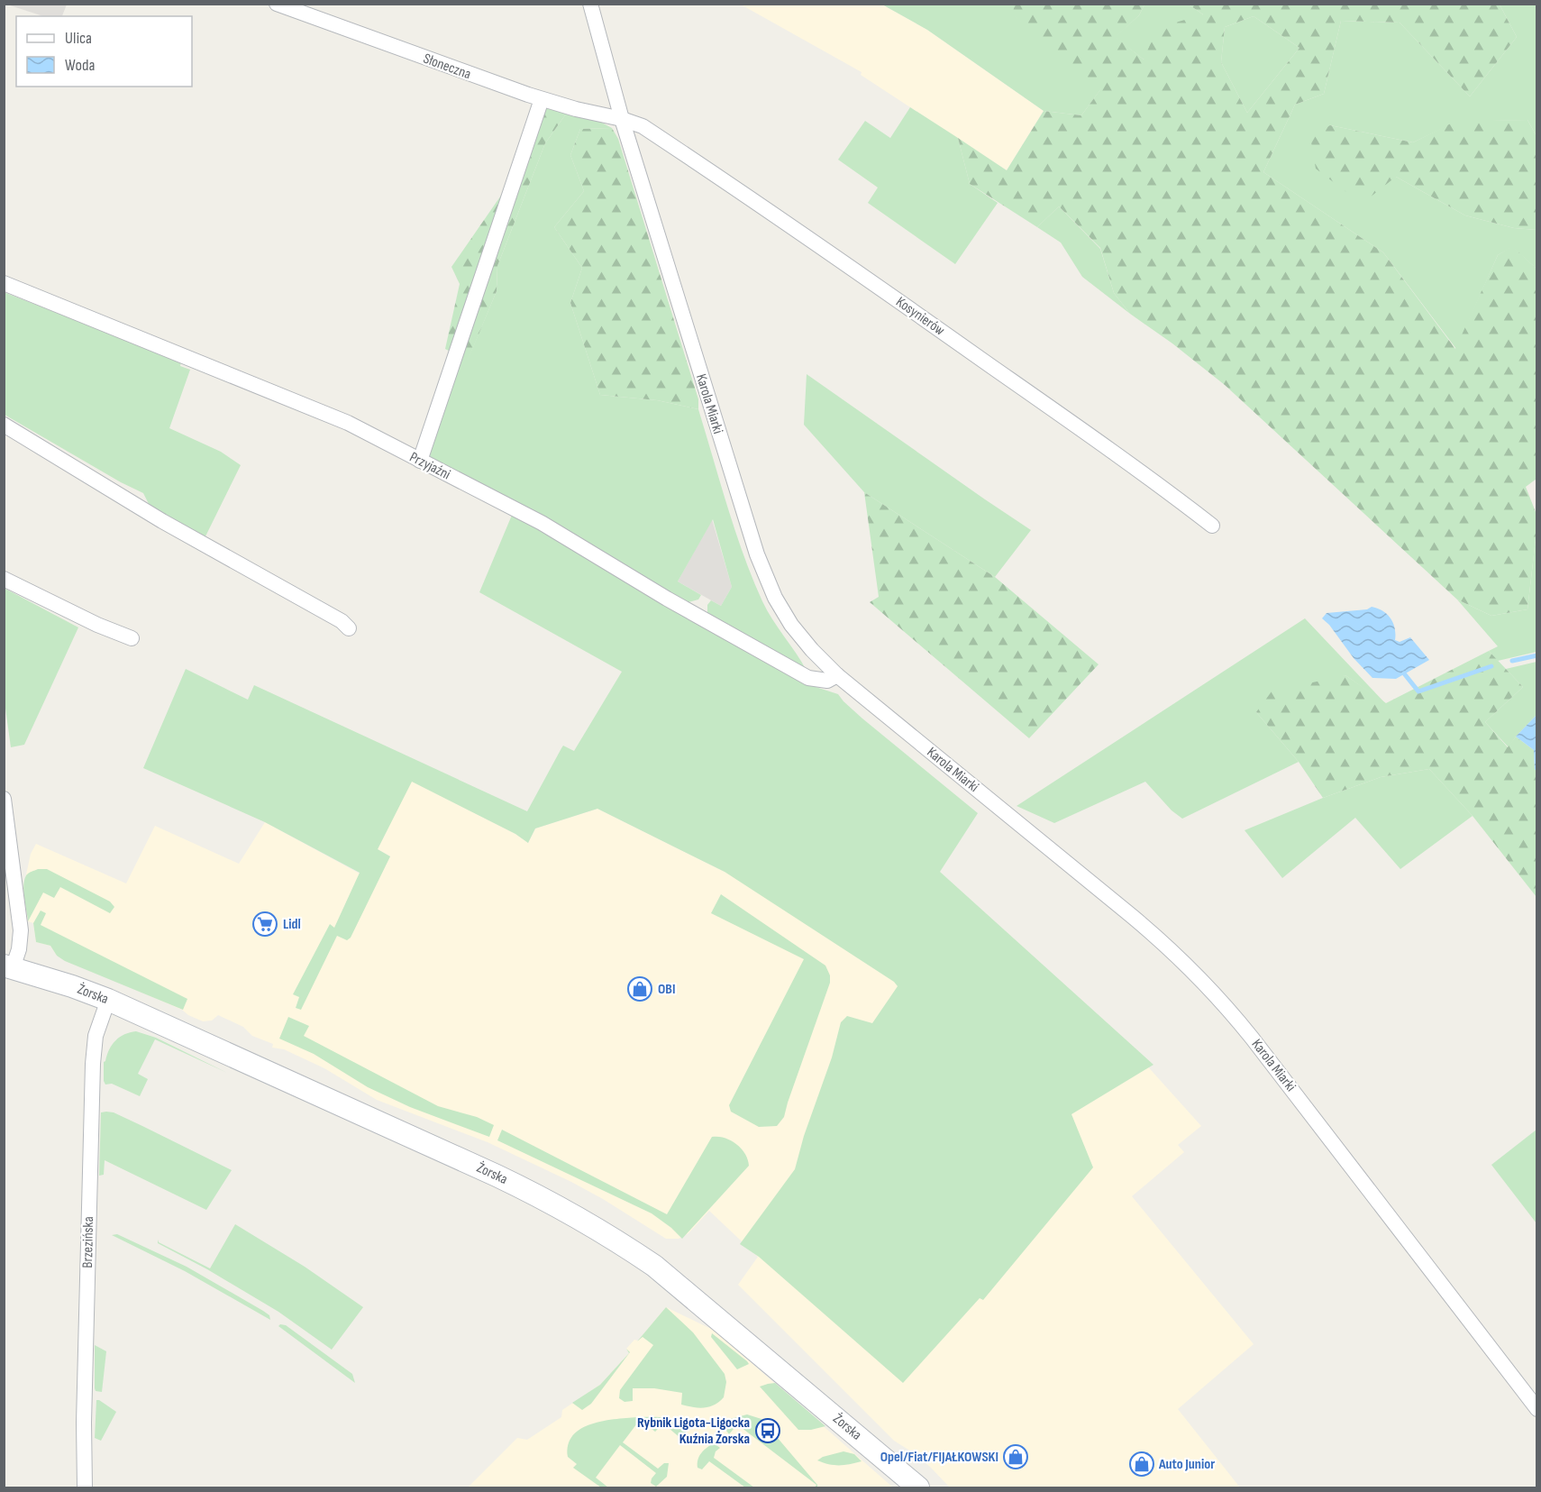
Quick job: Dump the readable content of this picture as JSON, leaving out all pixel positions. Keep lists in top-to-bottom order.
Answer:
{
  "streets": {
    "main road": ["Żorska"],
    "street": [
      "Słoneczna",
      "Kosynierów",
      "Karola Miarki",
      "Przyjaźni",
      "Brzezińska"
    ]
  },
  "crossings": [
    ["Słoneczna", "Kosynierów"],
    ["Słoneczna", "Karola Miarki"],
    ["Kosynierów", "Karola Miarki"],
    ["Karola Miarki", "Przyjaźni"],
    ["Żorska", "Brzezińska"]
  ],
  "places": {
    "supermarket": ["Lidl"],
    "shop": ["OBI", "Opel/Fiat/FIJAŁKOWSKI", "Auto Junior"],
    "bus stop": ["Rybnik Ligota-Ligocka Kuźnia Żorska"]
  },
  "legend": ["Ulica", "Woda"]
}
